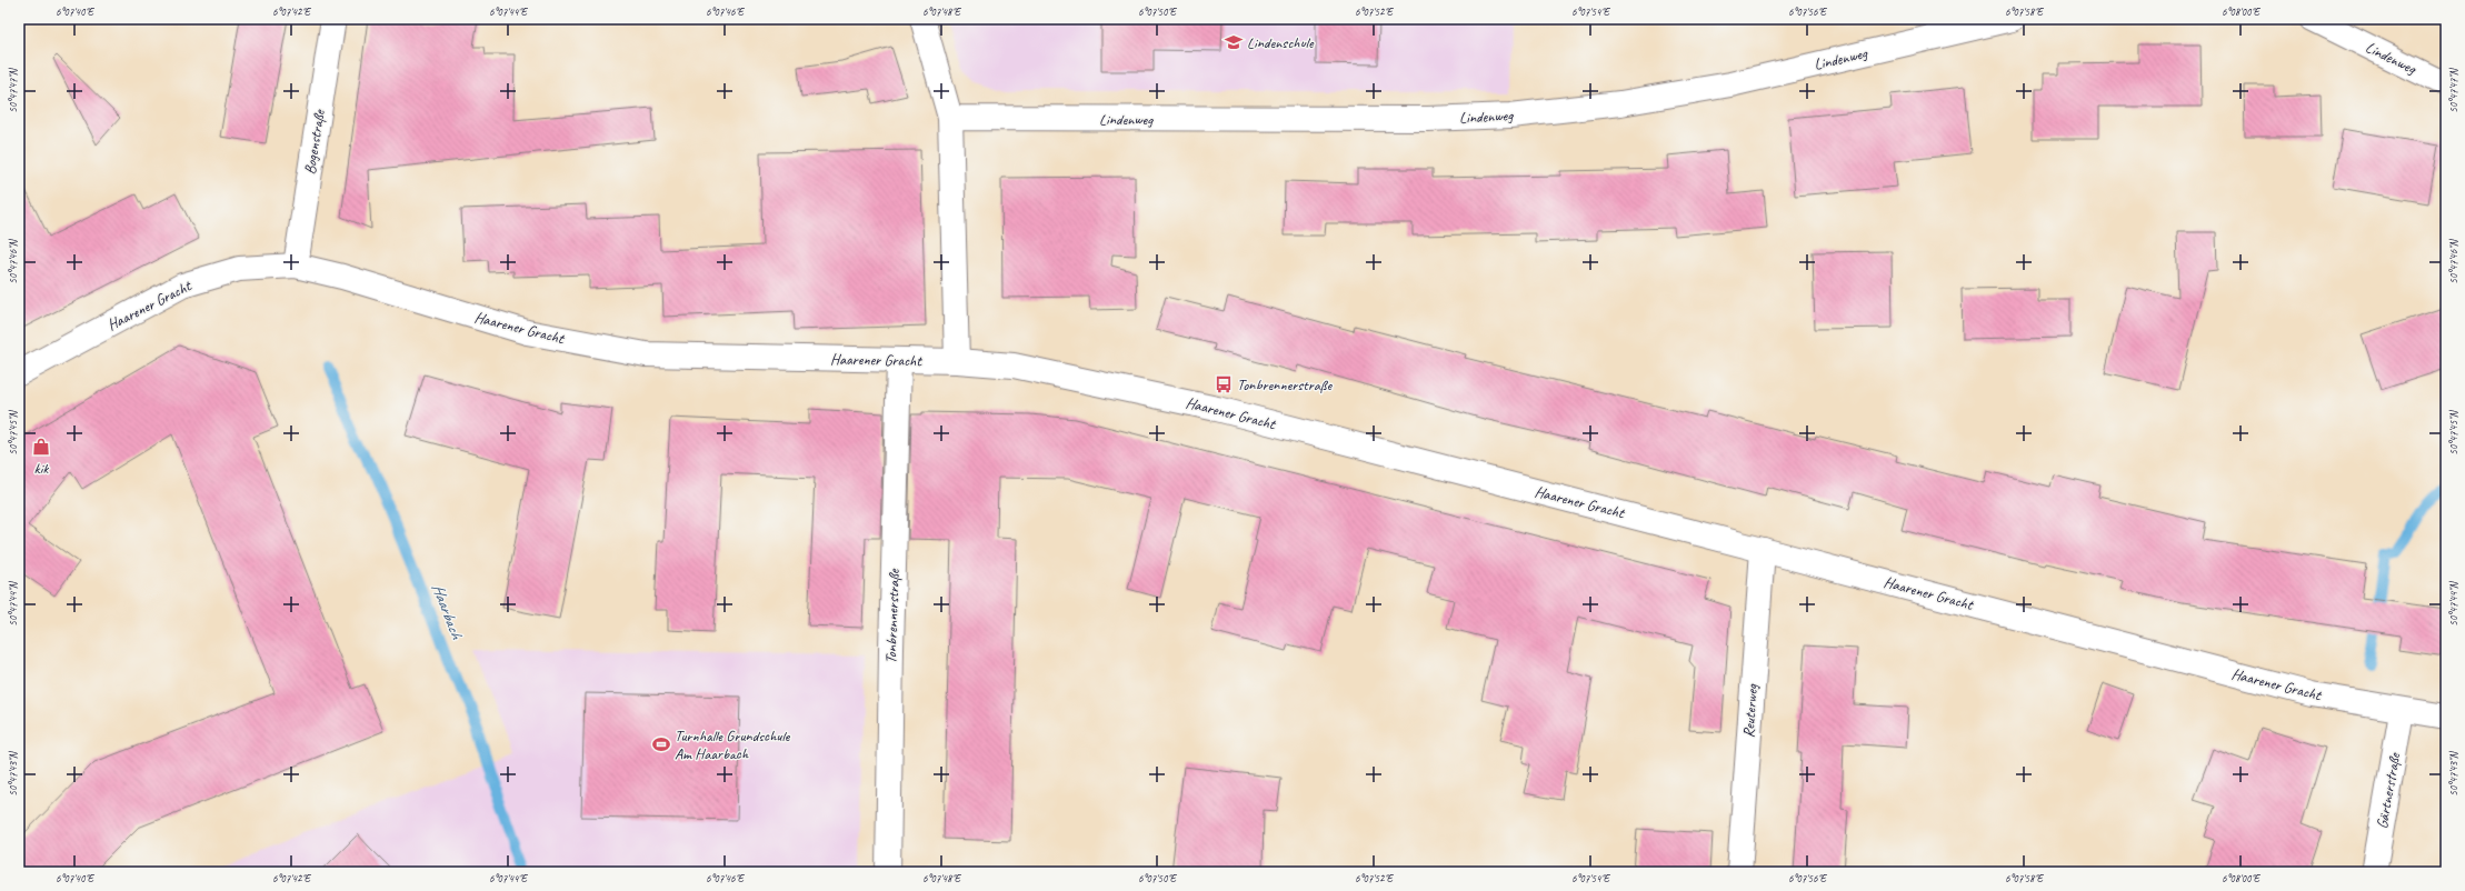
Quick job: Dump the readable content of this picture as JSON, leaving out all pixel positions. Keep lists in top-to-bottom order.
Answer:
{
  "streets": {
    "street": [
      "Lindenweg",
      "Bogenstraße",
      "Haarener Gracht",
      "Tonbrennerstraße",
      "Reuterweg",
      "Gärtnerstraße"
    ]
  },
  "crossings": [
    ["Bogenstraße", "Haarener Gracht"],
    ["Haarener Gracht", "Tonbrennerstraße"],
    ["Haarener Gracht", "Reuterweg"],
    ["Haarener Gracht", "Gärtnerstraße"]
  ],
  "water": ["Haarbach"],
  "places": {
    "school or university": ["Lindenschule"],
    "bus stop": ["Tonbrennerstraße"],
    "shop": ["kik"],
    "sports": ["Turnhalle Grundschule Am Haarbach"]
  },
  "coordinates": [
    "6°07'40\"E",
    "6°07'42\"E",
    "6°07'44\"E",
    "6°07'46\"E",
    "6°07'48\"E",
    "6°07'50\"E",
    "6°07'52\"E",
    "6°07'54\"E",
    "6°07'56\"E",
    "6°07'58\"E",
    "6°08'00\"E",
    "50°47'47\"N",
    "50°47'46\"N",
    "50°47'45\"N",
    "50°47'44\"N",
    "50°47'43\"N"
  ]
}
